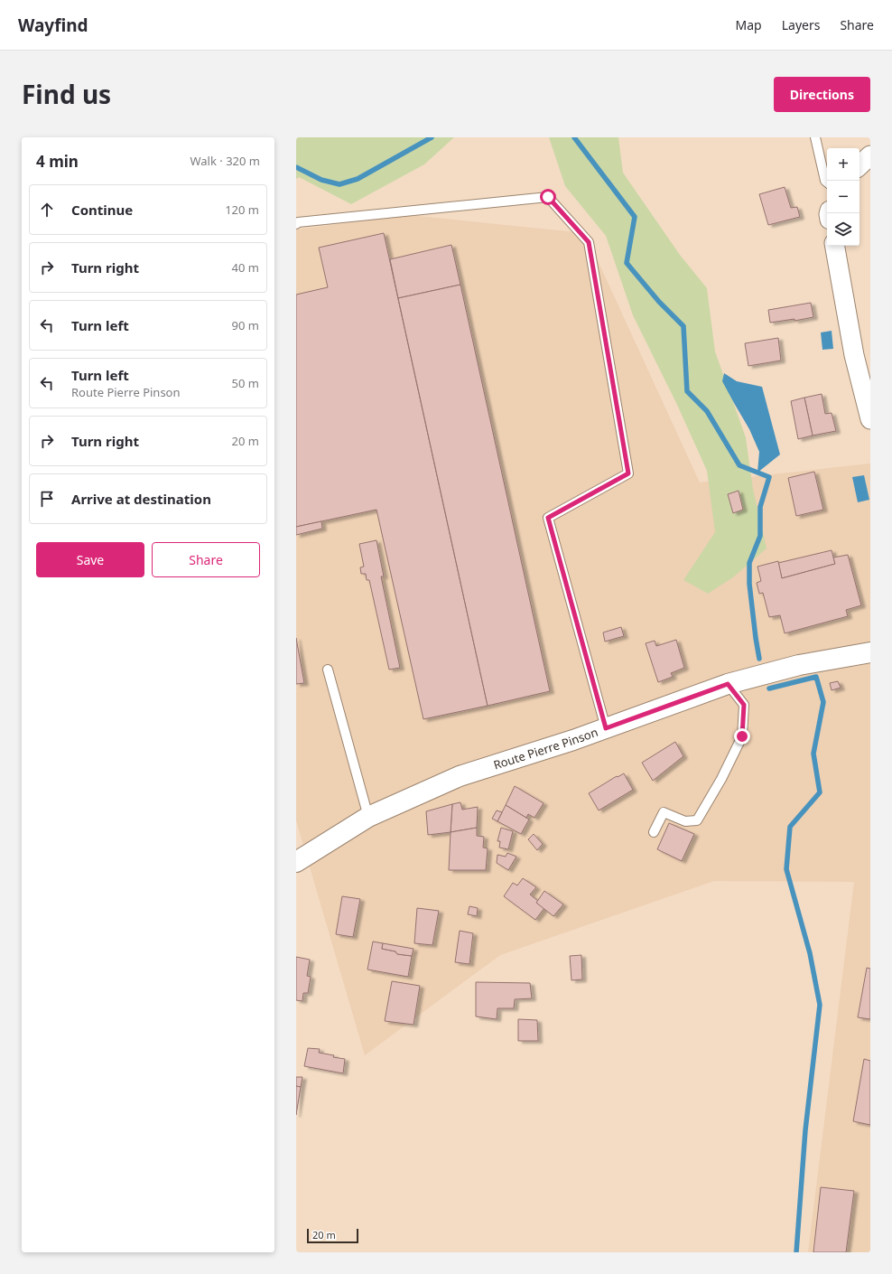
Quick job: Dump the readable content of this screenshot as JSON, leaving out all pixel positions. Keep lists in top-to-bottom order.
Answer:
{
  "streets": {
    "main road": ["Route Pierre Pinson"]
  },
  "scale_bar": "20 m",
  "page": {
    "header": "Wayfind",
    "nav": ["Map", "Layers", "Share"],
    "title": "Find us",
    "buttons": [
      "Directions",
      ["Save", "Share"]
    ],
    "heading": ["4 min", "Walk · 320 m"],
    "map_buttons": ["+", "−"],
    "list": [
      ["Continue", "120 m"],
      ["Turn right", "40 m"],
      ["Turn left", "90 m"],
      ["Turn left", "Route Pierre Pinson", "50 m"],
      ["Turn right", "20 m"],
      "Arrive at destination"
    ],
    "scale": "20 m"
  }
}
